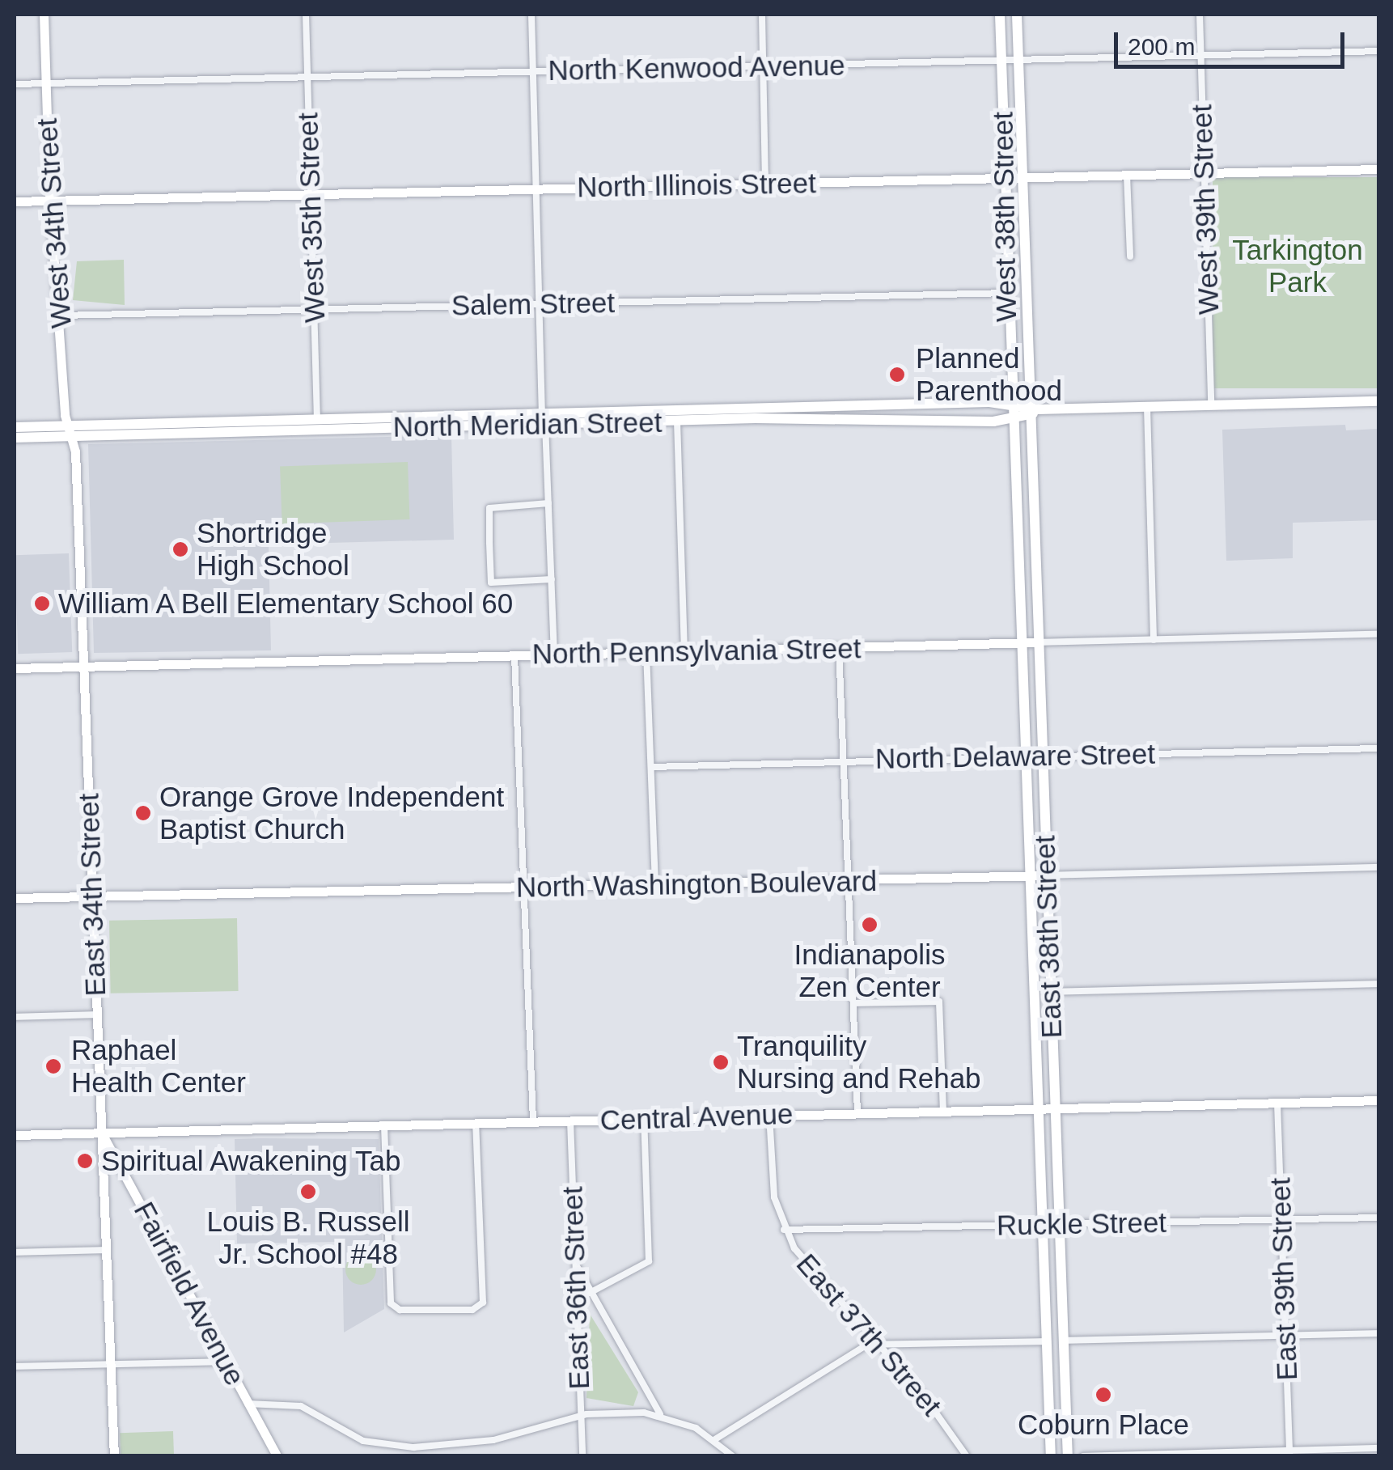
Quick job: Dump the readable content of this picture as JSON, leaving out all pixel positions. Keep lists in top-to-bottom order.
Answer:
{
  "streets": {
    "main road": ["West 38th Street", "North Meridian Street", "East 38th Street"],
    "street": [
      "North Kenwood Avenue",
      "North Illinois Street",
      "West 39th Street",
      "West 35th Street",
      "West 34th Street",
      "Salem Street",
      "North Pennsylvania Street",
      "North Delaware Street",
      "North Washington Boulevard",
      "East 34th Street",
      "Central Avenue",
      "Ruckle Street",
      "East 39th Street",
      "East 36th Street",
      "Fairfield Avenue",
      "East 37th Street"
    ]
  },
  "crossings": [
    ["North Kenwood Avenue", "West 39th Street"],
    ["North Kenwood Avenue", "West 38th Street"],
    ["North Kenwood Avenue", "West 35th Street"],
    ["North Kenwood Avenue", "West 34th Street"],
    ["North Illinois Street", "West 39th Street"],
    ["North Illinois Street", "West 38th Street"],
    ["North Illinois Street", "West 35th Street"],
    ["North Illinois Street", "West 34th Street"],
    ["West 39th Street", "North Meridian Street"],
    ["West 38th Street", "Salem Street"],
    ["West 38th Street", "North Meridian Street"],
    ["West 38th Street", "East 38th Street"],
    ["West 35th Street", "Salem Street"],
    ["West 35th Street", "North Meridian Street"],
    ["West 34th Street", "Salem Street"],
    ["West 34th Street", "North Meridian Street"],
    ["West 34th Street", "East 34th Street"],
    ["North Meridian Street", "East 34th Street"],
    ["North Meridian Street", "East 38th Street"],
    ["North Pennsylvania Street", "East 34th Street"],
    ["North Pennsylvania Street", "East 38th Street"],
    ["North Delaware Street", "East 38th Street"],
    ["North Washington Boulevard", "East 34th Street"],
    ["North Washington Boulevard", "East 38th Street"],
    ["East 34th Street", "Central Avenue"],
    ["East 34th Street", "Fairfield Avenue"],
    ["East 38th Street", "Central Avenue"],
    ["East 38th Street", "Ruckle Street"],
    ["Central Avenue", "East 39th Street"],
    ["Central Avenue", "East 36th Street"],
    ["Central Avenue", "Fairfield Avenue"],
    ["Central Avenue", "East 37th Street"],
    ["Ruckle Street", "East 39th Street"],
    ["Ruckle Street", "East 37th Street"]
  ],
  "parks": ["Tarkington Park"],
  "places": [
    "Planned Parenthood",
    "Shortridge High School",
    "William A Bell Elementary School 60",
    "Orange Grove Independent Baptist Church",
    "Indianapolis Zen Center",
    "Tranquility Nursing and Rehab",
    "Raphael Health Center",
    "Spiritual Awakening Tab",
    "Louis B. Russell Jr. School #48",
    "Coburn Place"
  ],
  "scale_bar": "200 m"
}
